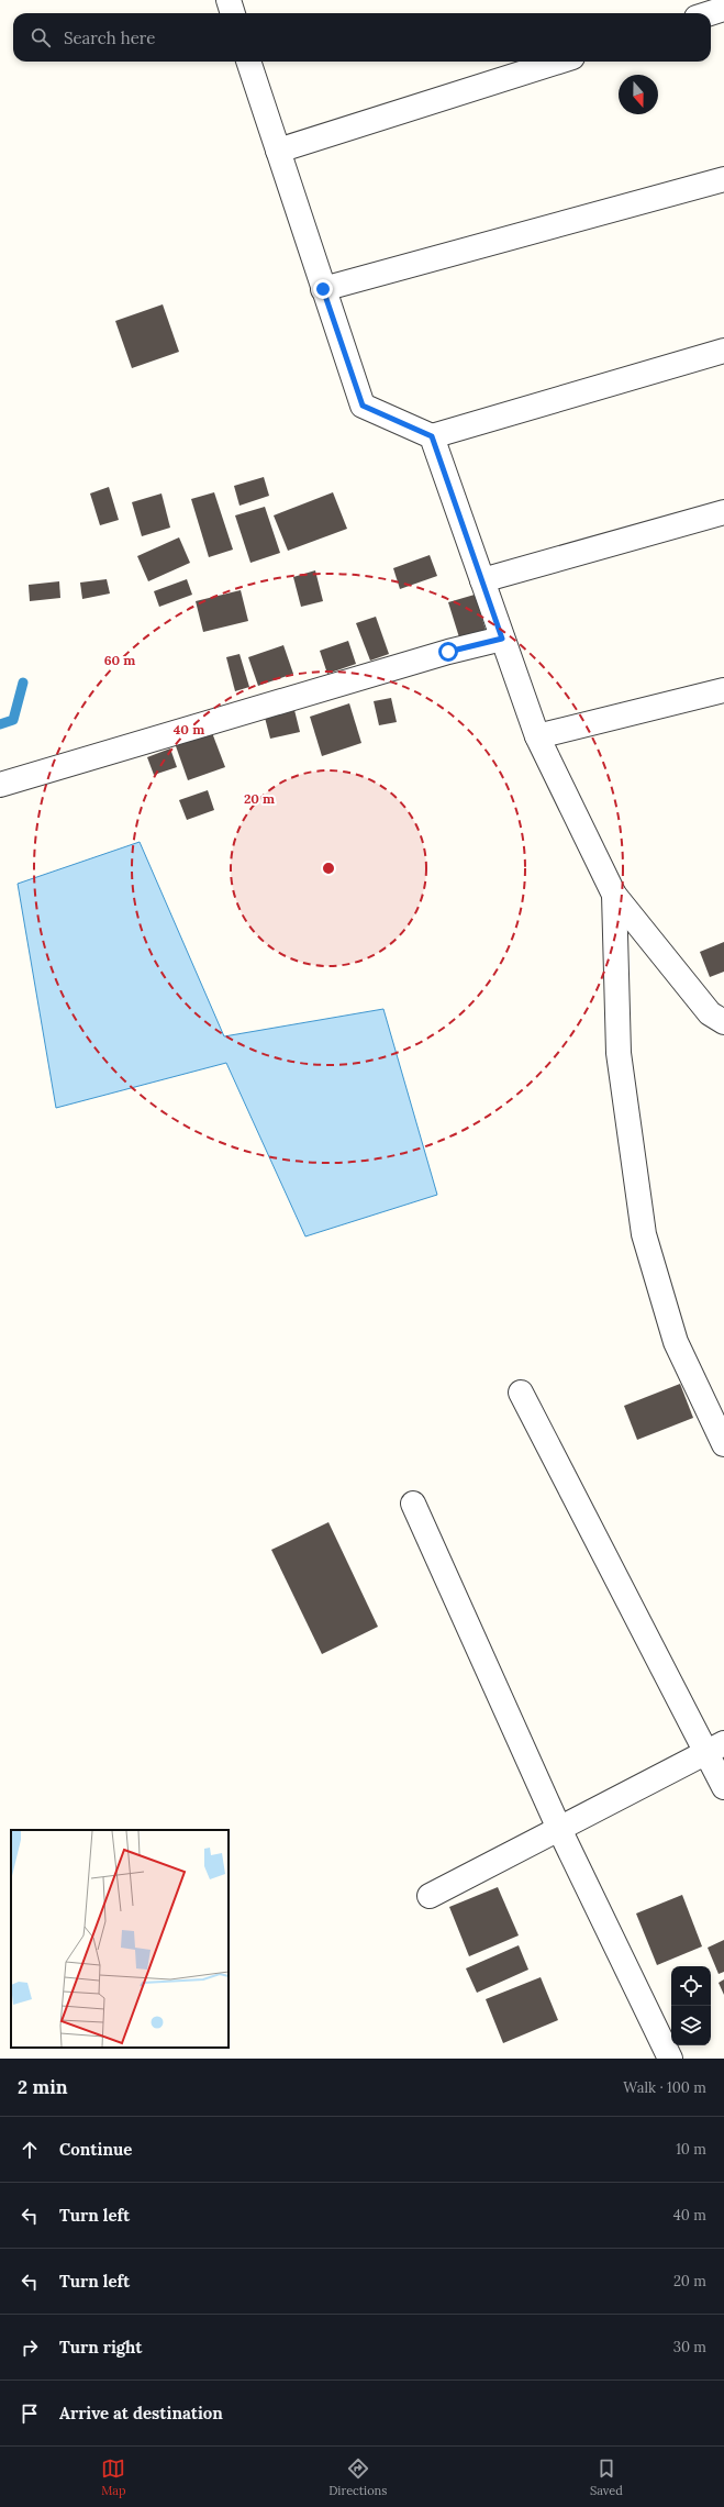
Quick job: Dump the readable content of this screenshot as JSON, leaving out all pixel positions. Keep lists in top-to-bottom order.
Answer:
{
  "north": "bottom",
  "page": {
    "search": "Search here",
    "heading": ["2 min", "Walk · 100 m"],
    "list": [
      ["Continue", "10 m"],
      ["Turn left", "40 m"],
      ["Turn left", "20 m"],
      ["Turn right", "30 m"],
      "Arrive at destination"
    ],
    "nav": ["Map", "Directions", "Saved"]
  },
  "rings": ["60 m", "40 m", "20 m"]
}
